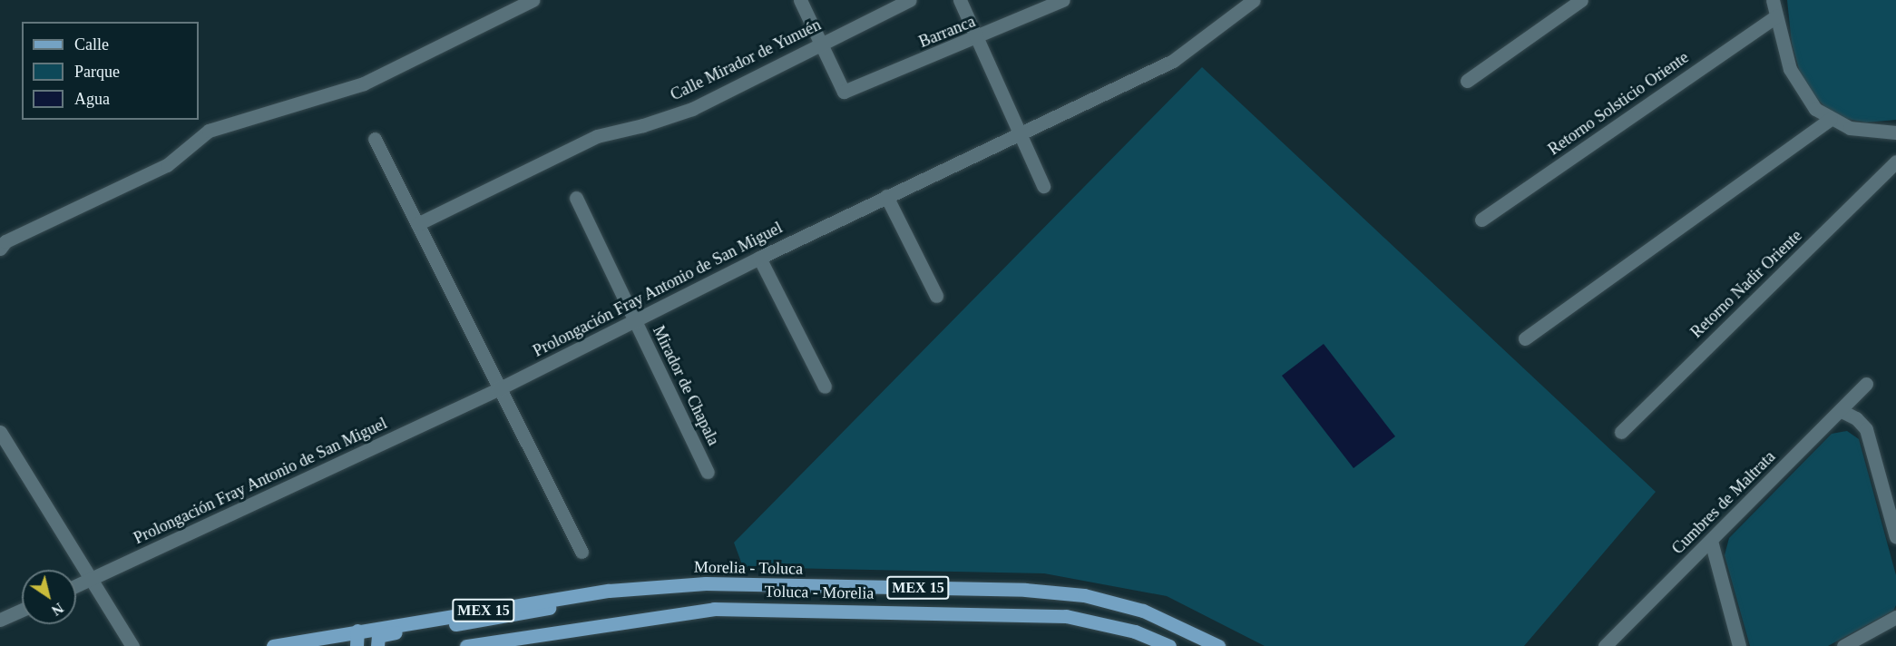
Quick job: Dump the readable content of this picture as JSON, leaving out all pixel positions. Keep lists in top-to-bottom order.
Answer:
{
  "streets": {
    "main road": ["Morelia - Toluca", "MEX 15", "Toluca - Morelia"],
    "street": [
      "Barranca",
      "Calle Mirador de Yunuén",
      "Retorno Solsticio Oriente",
      "Retorno Nadir Oriente",
      "Prolongación Fray Antonio de San Miguel",
      "Mirador de Chapala",
      "Cumbres de Maltrata"
    ]
  },
  "crossings": [
    ["Barranca", "Calle Mirador de Yunuén"],
    ["Prolongación Fray Antonio de San Miguel", "Mirador de Chapala"]
  ],
  "legend": ["Calle", "Parque", "Agua"],
  "north": "bottom right"
}
